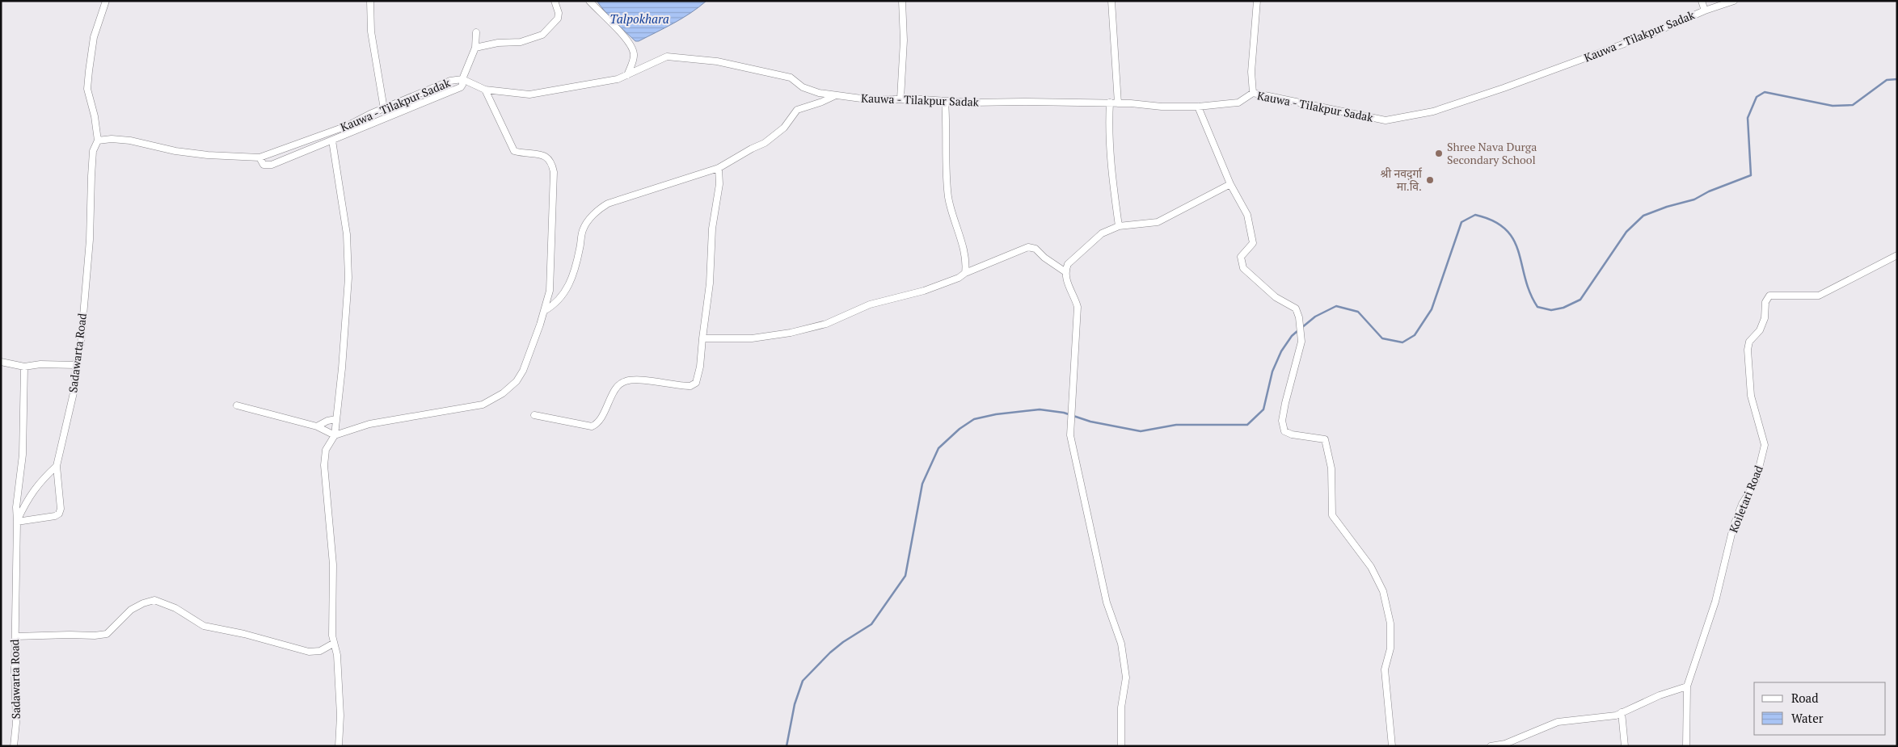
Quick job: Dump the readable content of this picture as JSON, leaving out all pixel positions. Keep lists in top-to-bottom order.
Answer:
{
  "streets": {
    "street": ["Kauwa - Tilakpur Sadak", "Sadawarta Road", "Koiletari Road"]
  },
  "crossings": [
    ["Kauwa - Tilakpur Sadak", "Sadawarta Road"]
  ],
  "water": ["Talpokhara"],
  "places": ["Shree Nava Durga Secondary School", "श्री नवदुर्गा मा.वि."],
  "legend": ["Road", "Water"]
}
